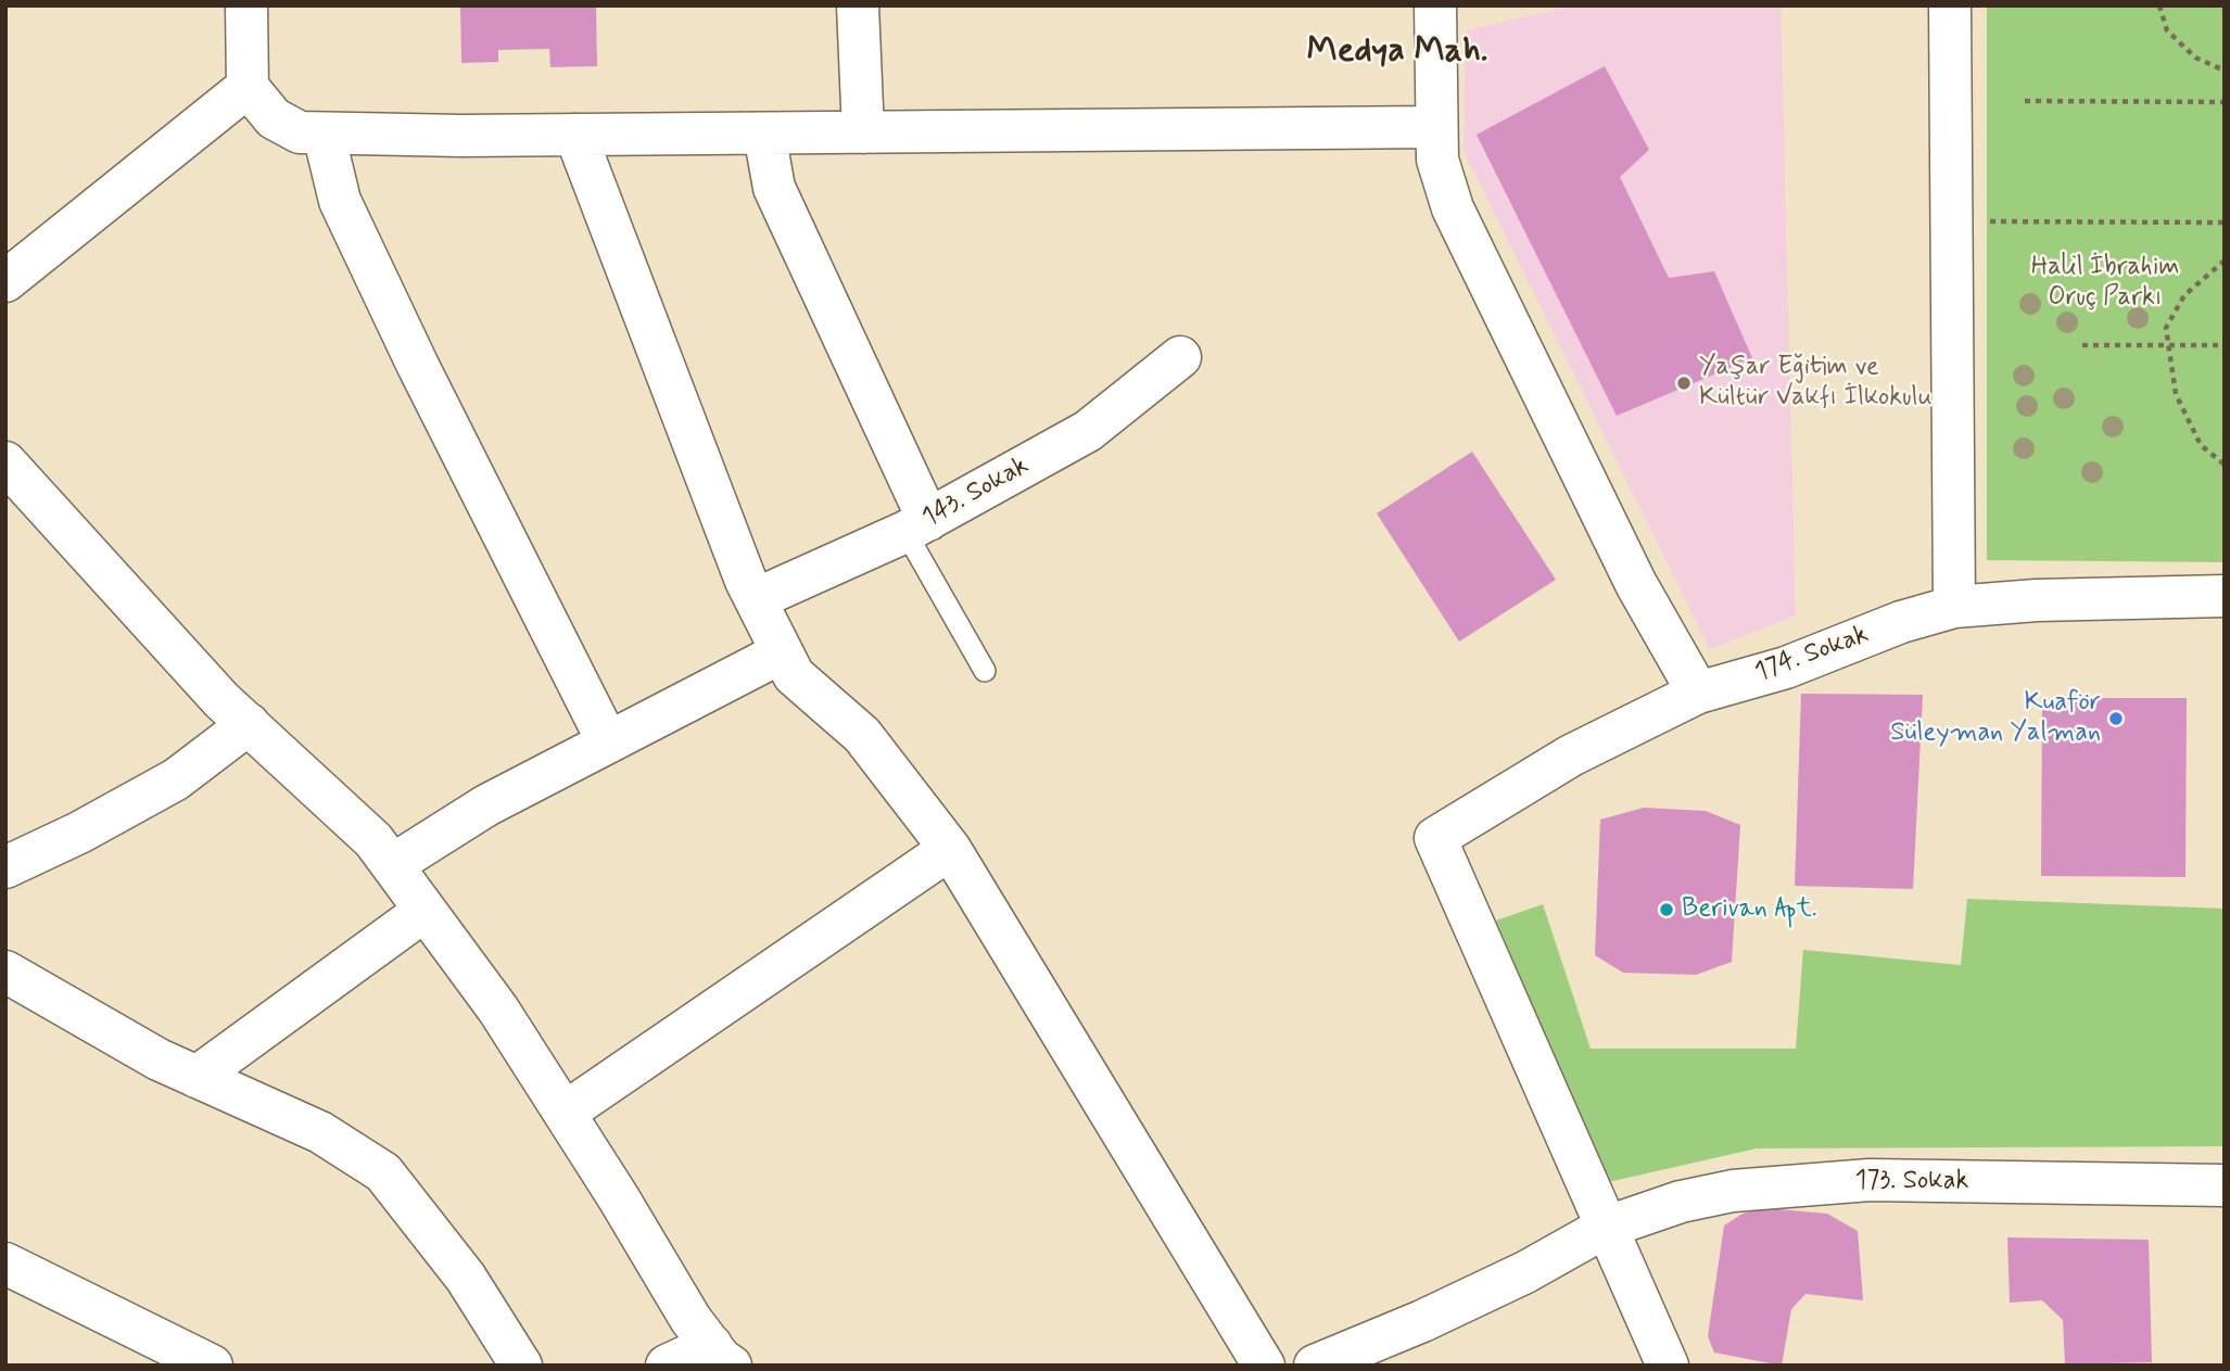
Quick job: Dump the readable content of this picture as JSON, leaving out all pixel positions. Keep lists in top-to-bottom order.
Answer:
{
  "streets": {
    "street": ["143. Sokak", "174. Sokak", "173. Sokak"]
  },
  "crossings": [
    ["174. Sokak", "173. Sokak"]
  ],
  "districts": ["Medya Mah."],
  "parks": ["Halil İbrahim Oruç Parkı"],
  "places": ["Yaşar Eğitim ve Kültür Vakfı İlkokulu", "Kuaför Süleyman Yalman", "Berivan Apt."]
}
